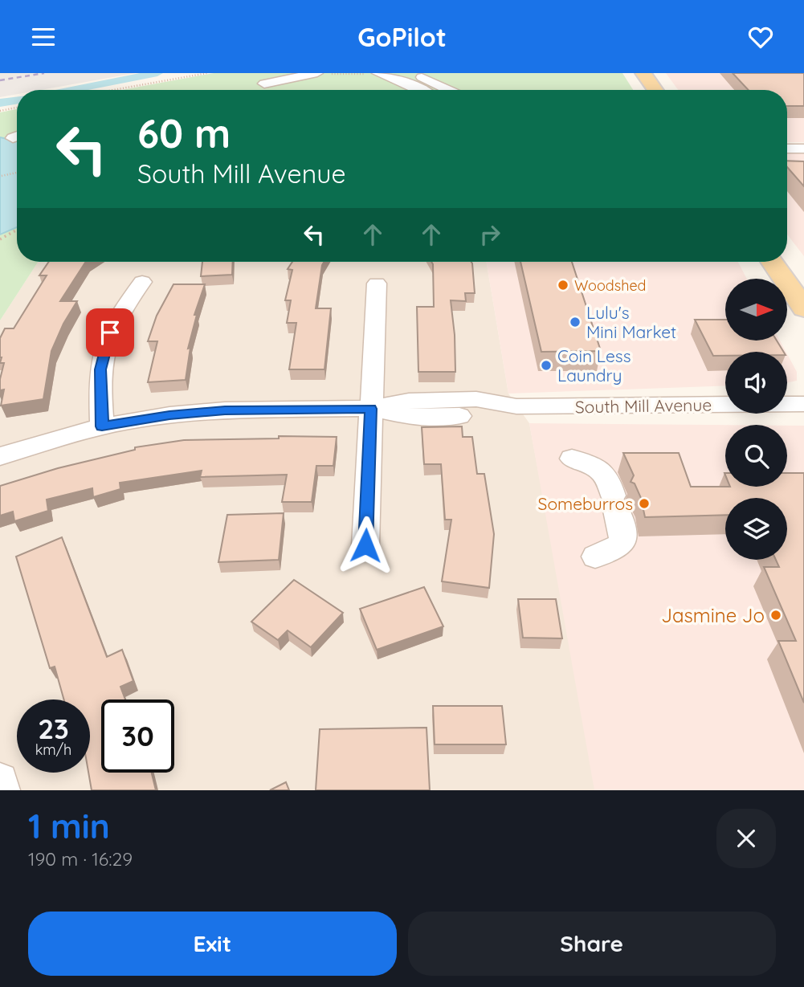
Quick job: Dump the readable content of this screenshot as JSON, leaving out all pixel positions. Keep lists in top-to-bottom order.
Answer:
{
  "streets": {
    "street": ["South Mill Avenue"]
  },
  "places": [
    "Woodshed",
    "Lulu's Mini Market",
    "Coin Less Laundry",
    "Someburros",
    "Jasmine Jo"
  ],
  "north": "right",
  "page": {
    "header": "GoPilot",
    "turn": ["60 m", "South Mill Avenue"],
    "speed": "23 km/h",
    "limit": "30",
    "heading": ["1 min", "190 m · 16:29"],
    "buttons": ["Exit", "Share"]
  }
}
